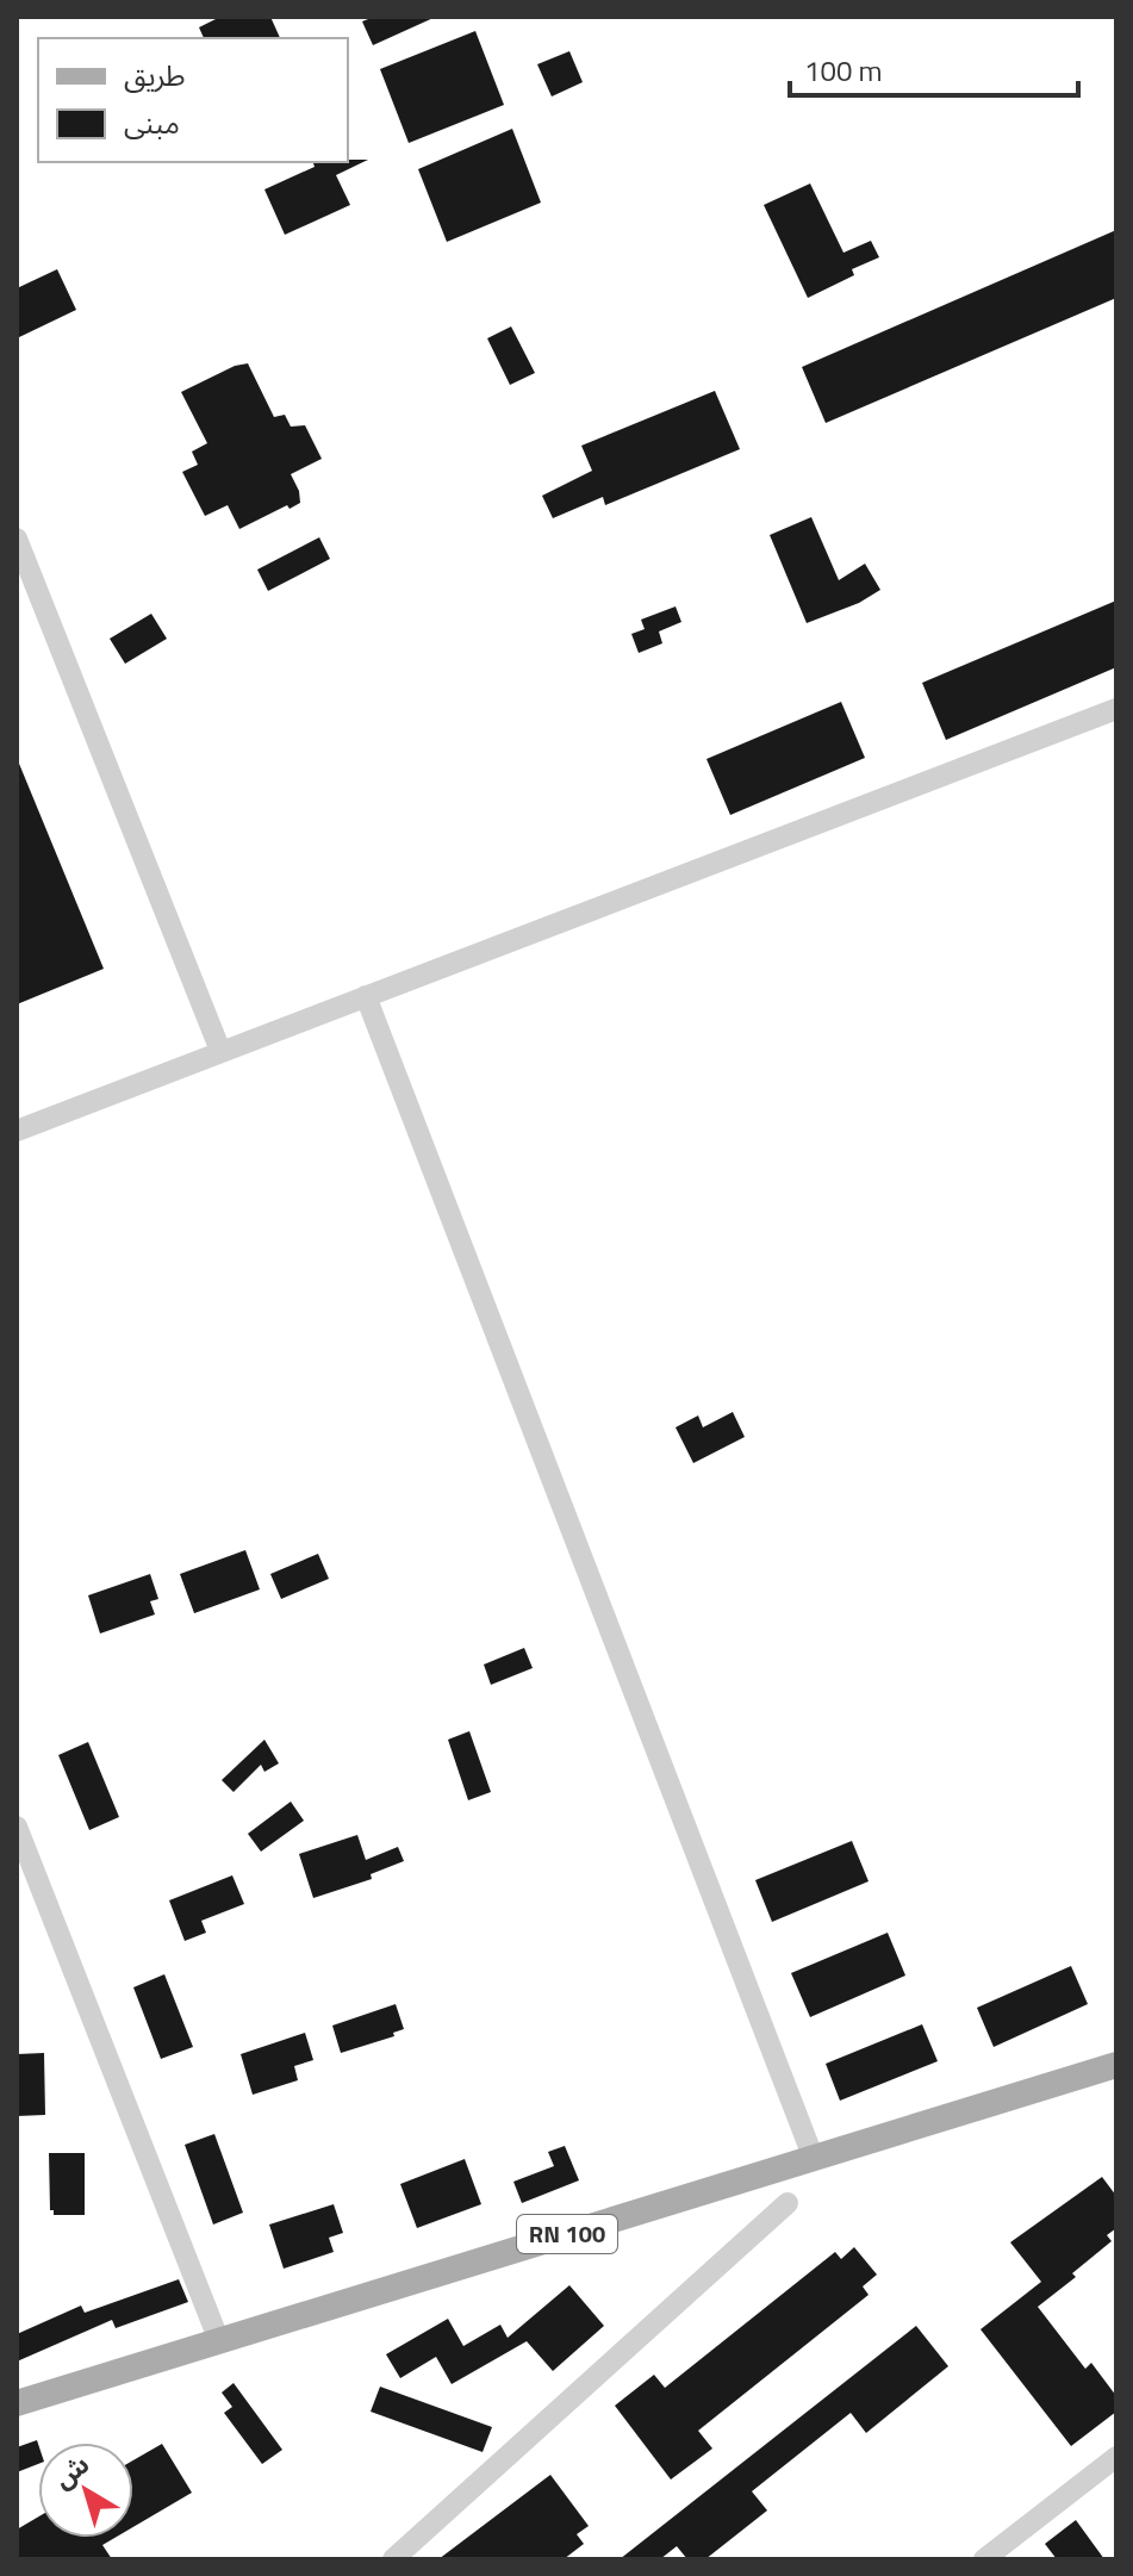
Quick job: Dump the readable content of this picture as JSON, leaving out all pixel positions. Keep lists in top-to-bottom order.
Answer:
{
  "streets": {
    "main road": ["RN 100"]
  },
  "legend": ["طريق", "مبنى"],
  "scale_bar": "100 m",
  "north": "top left"
}
